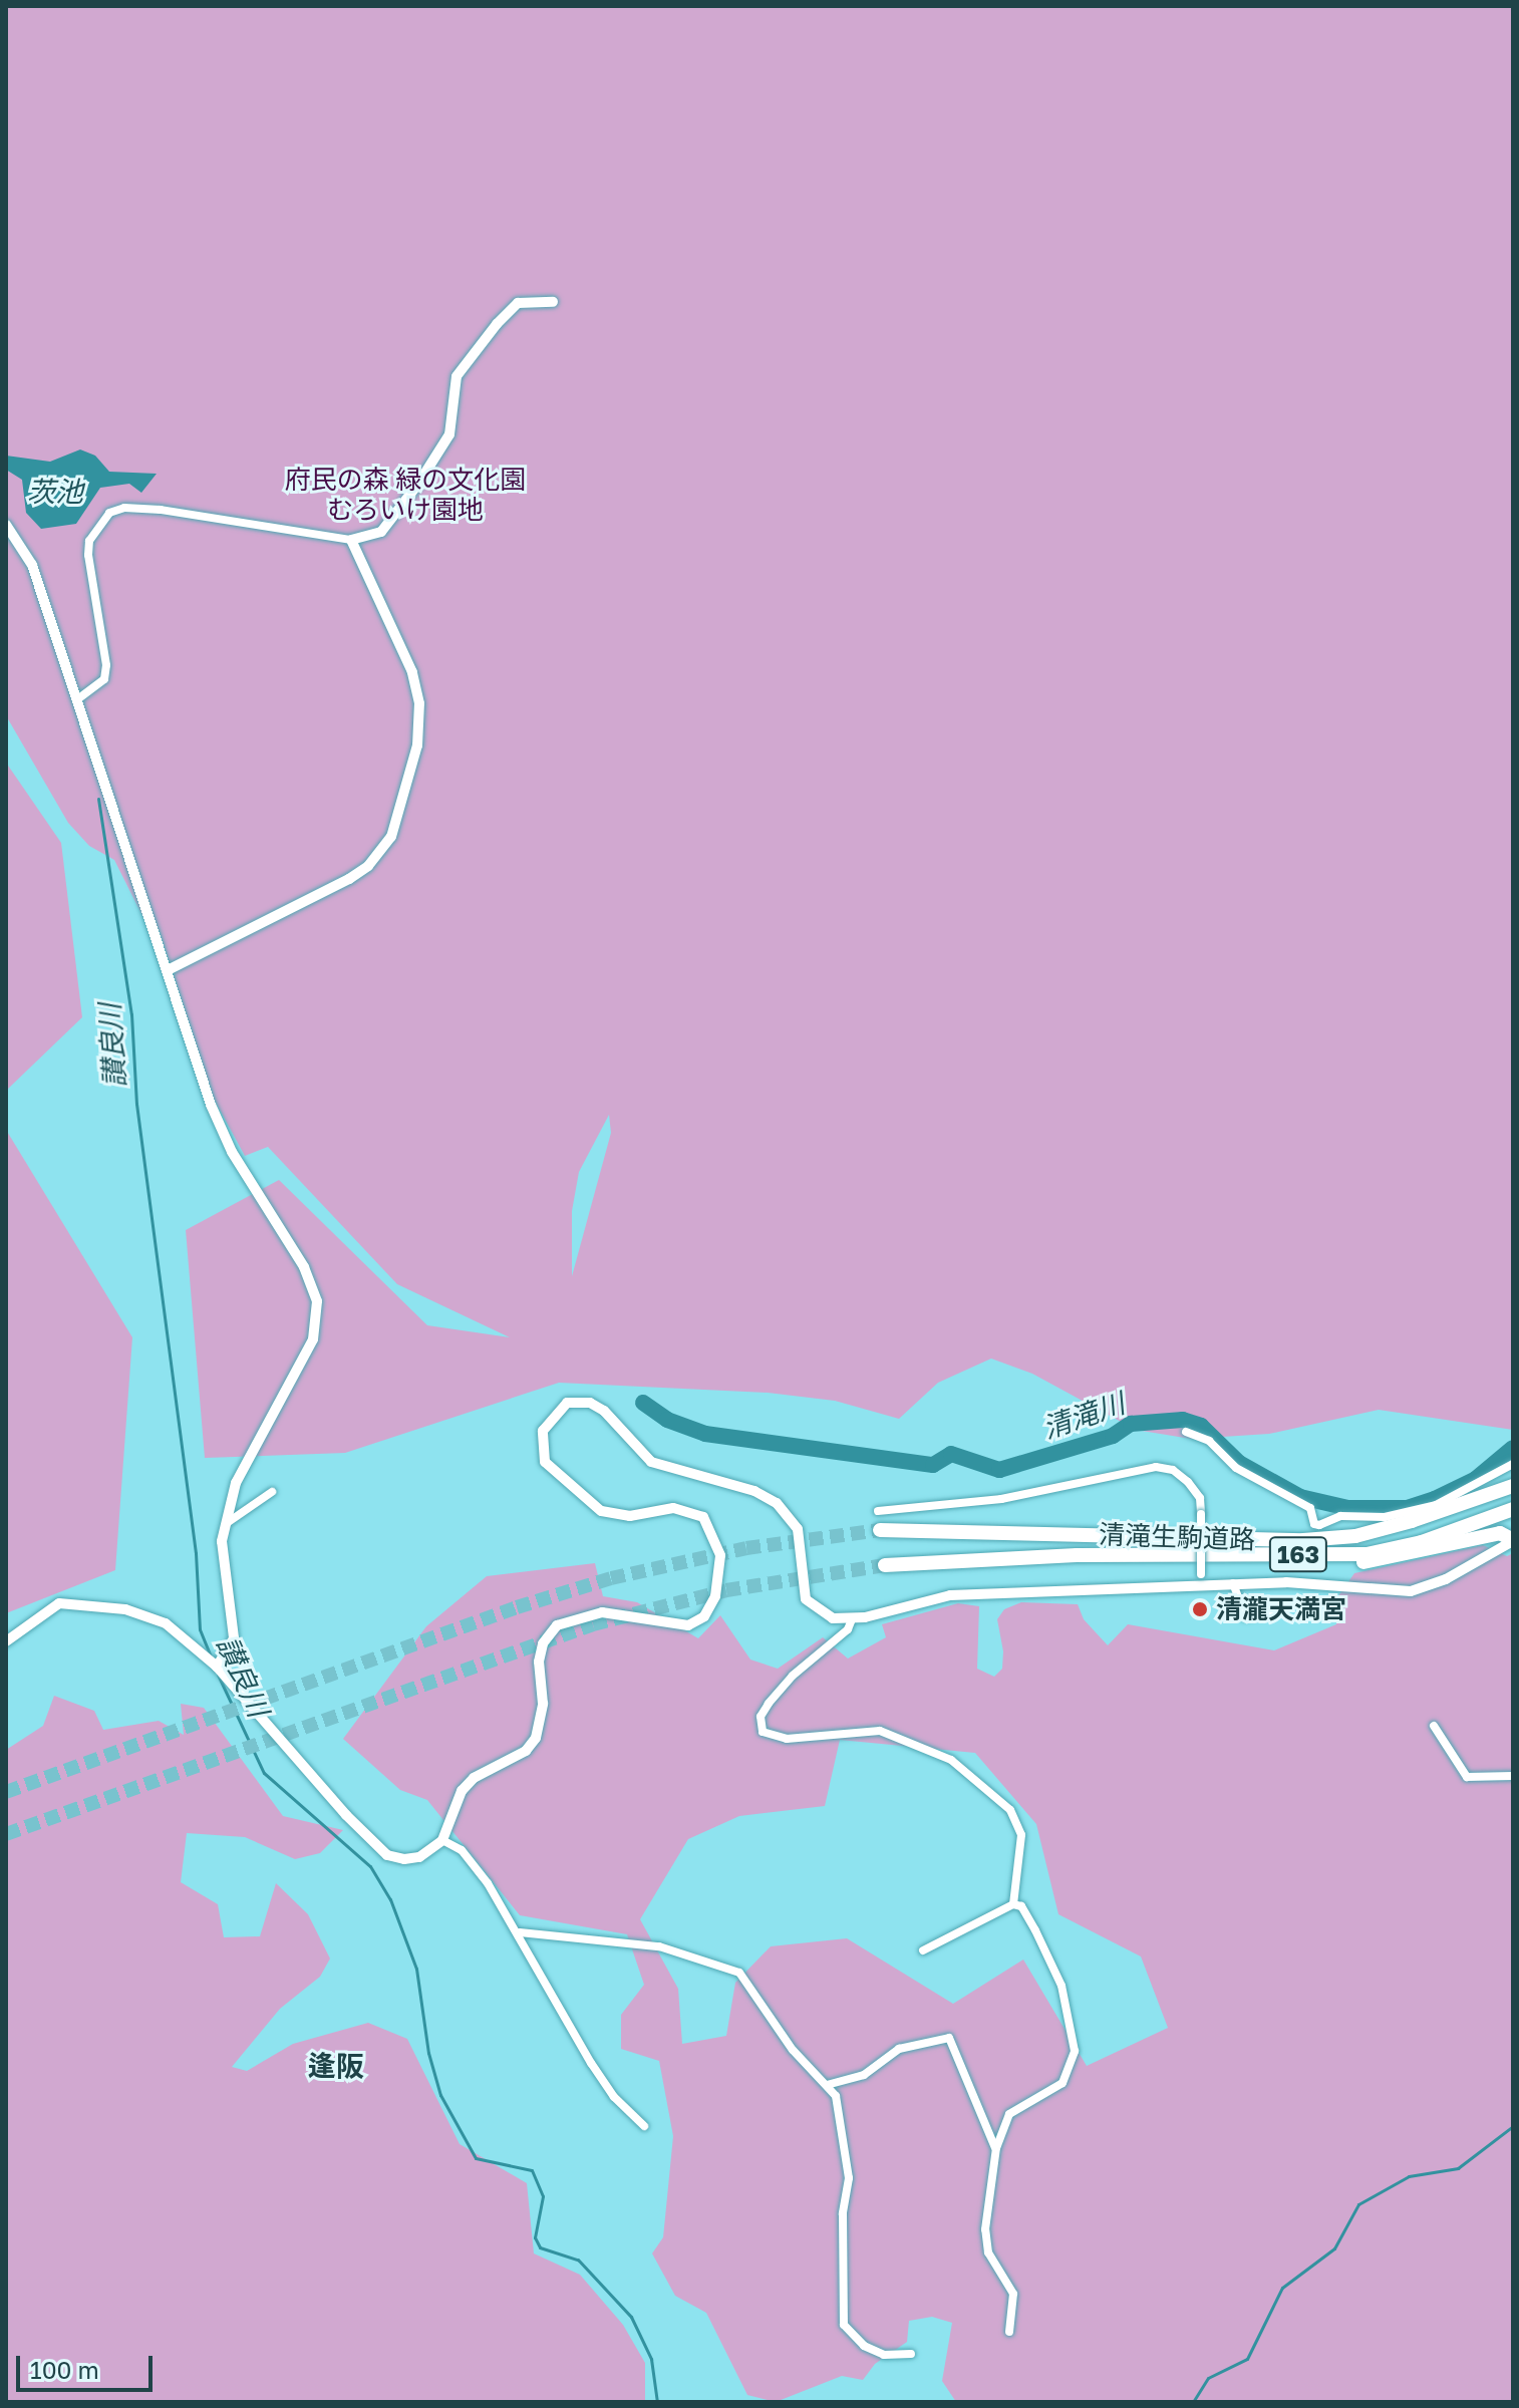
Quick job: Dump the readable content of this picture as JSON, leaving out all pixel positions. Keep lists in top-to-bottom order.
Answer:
{
  "streets": {
    "highway": ["清滝生駒道路", "163"]
  },
  "crossings": [
    ["清滝生駒道路", "163"]
  ],
  "districts": ["逢阪"],
  "water": ["茨池", "讃良川", "清滝川"],
  "parks": ["府民の森 緑の文化園 むろいけ園地"],
  "places": ["清瀧天満宮"],
  "scale_bar": "100 m"
}
